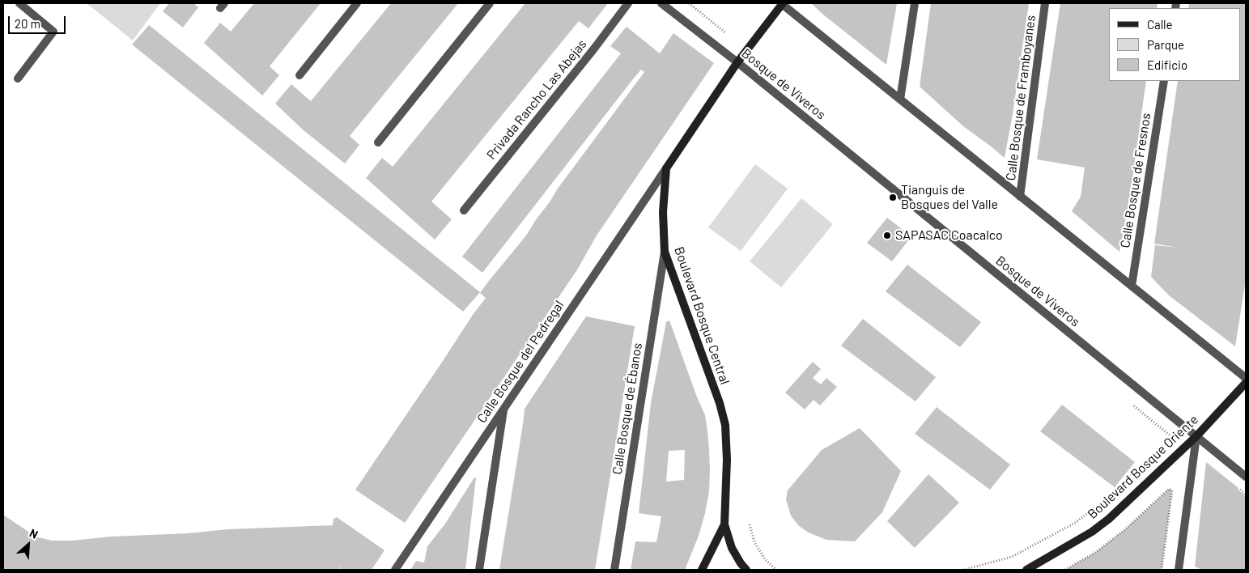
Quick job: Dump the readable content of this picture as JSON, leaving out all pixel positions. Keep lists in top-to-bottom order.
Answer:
{
  "streets": {
    "street": [
      "Bosque de Viveros",
      "Calle Bosque de Framboyanes",
      "Privada Rancho Las Abejas",
      "Calle Bosque de Fresnos",
      "Boulevard Bosque Central",
      "Calle Bosque del Pedregal",
      "Calle Bosque de Ébanos",
      "Boulevard Bosque Oriente"
    ]
  },
  "crossings": [
    ["Bosque de Viveros", "Boulevard Bosque Oriente"],
    ["Boulevard Bosque Central", "Calle Bosque del Pedregal"],
    ["Boulevard Bosque Central", "Calle Bosque de Ébanos"]
  ],
  "places": ["Tianguis de Bosques del Valle", "SAPASAC Coacalco"],
  "legend": ["Calle", "Parque", "Edificio"],
  "scale_bar": "20 m",
  "north": "top right"
}
